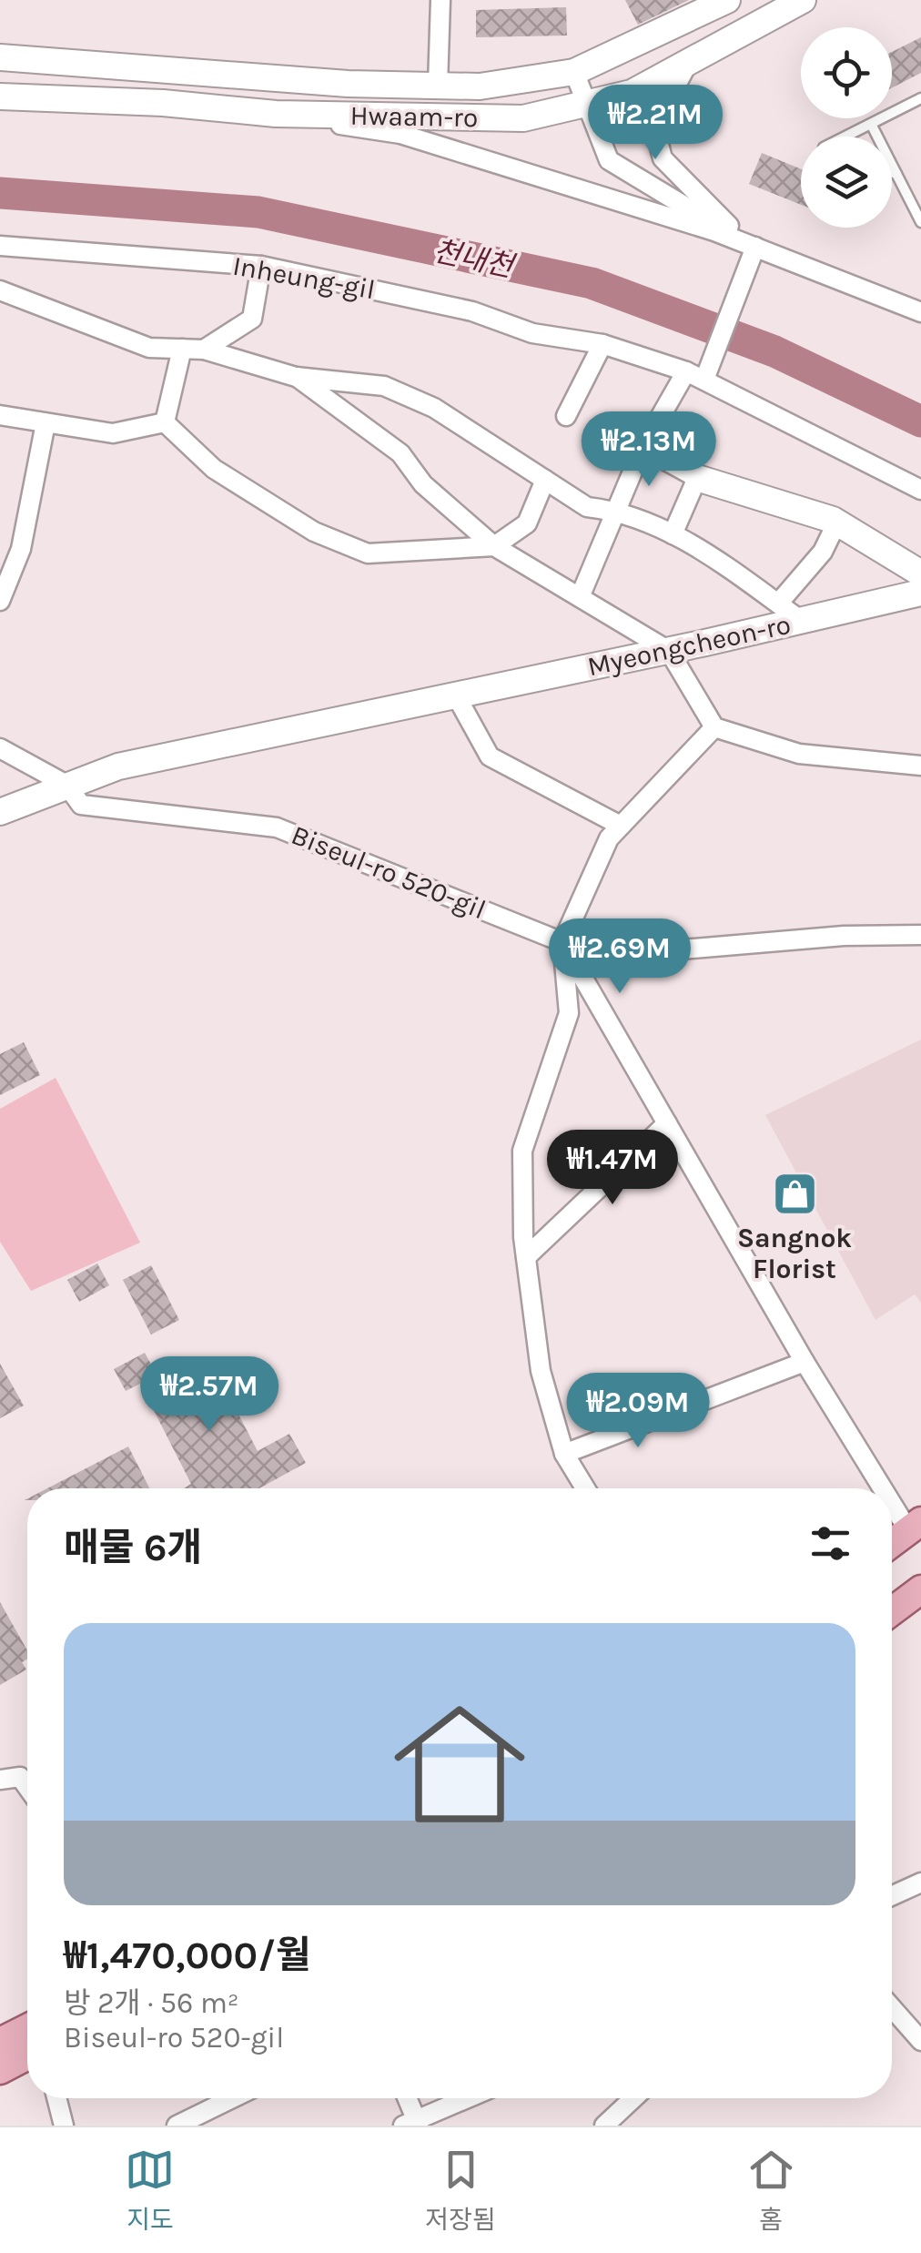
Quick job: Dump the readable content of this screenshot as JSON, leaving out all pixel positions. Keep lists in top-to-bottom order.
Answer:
{
  "streets": {
    "main road": ["Hwaam-ro", "Myeongcheon-ro"],
    "street": ["Inheung-gil", "Biseul-ro 520-gil"]
  },
  "crossings": [
    ["Myeongcheon-ro", "Biseul-ro 520-gil"]
  ],
  "water": ["천내천"],
  "places": {
    "shop": ["Sangnok Florist"]
  },
  "page": {
    "price": [
      "₩2.21M",
      "₩2.13M",
      "₩2.69M",
      "₩1.47M",
      "₩2.57M",
      "₩2.09M"
    ],
    "heading": "매물 6개",
    "list": [
      {
        "name": "₩1,470,000/월",
        "note": "방 2개 · 56 m² · Biseul-ro 520-gil"
      }
    ],
    "tabs": ["지도", "저장됨", "홈"]
  }
}
